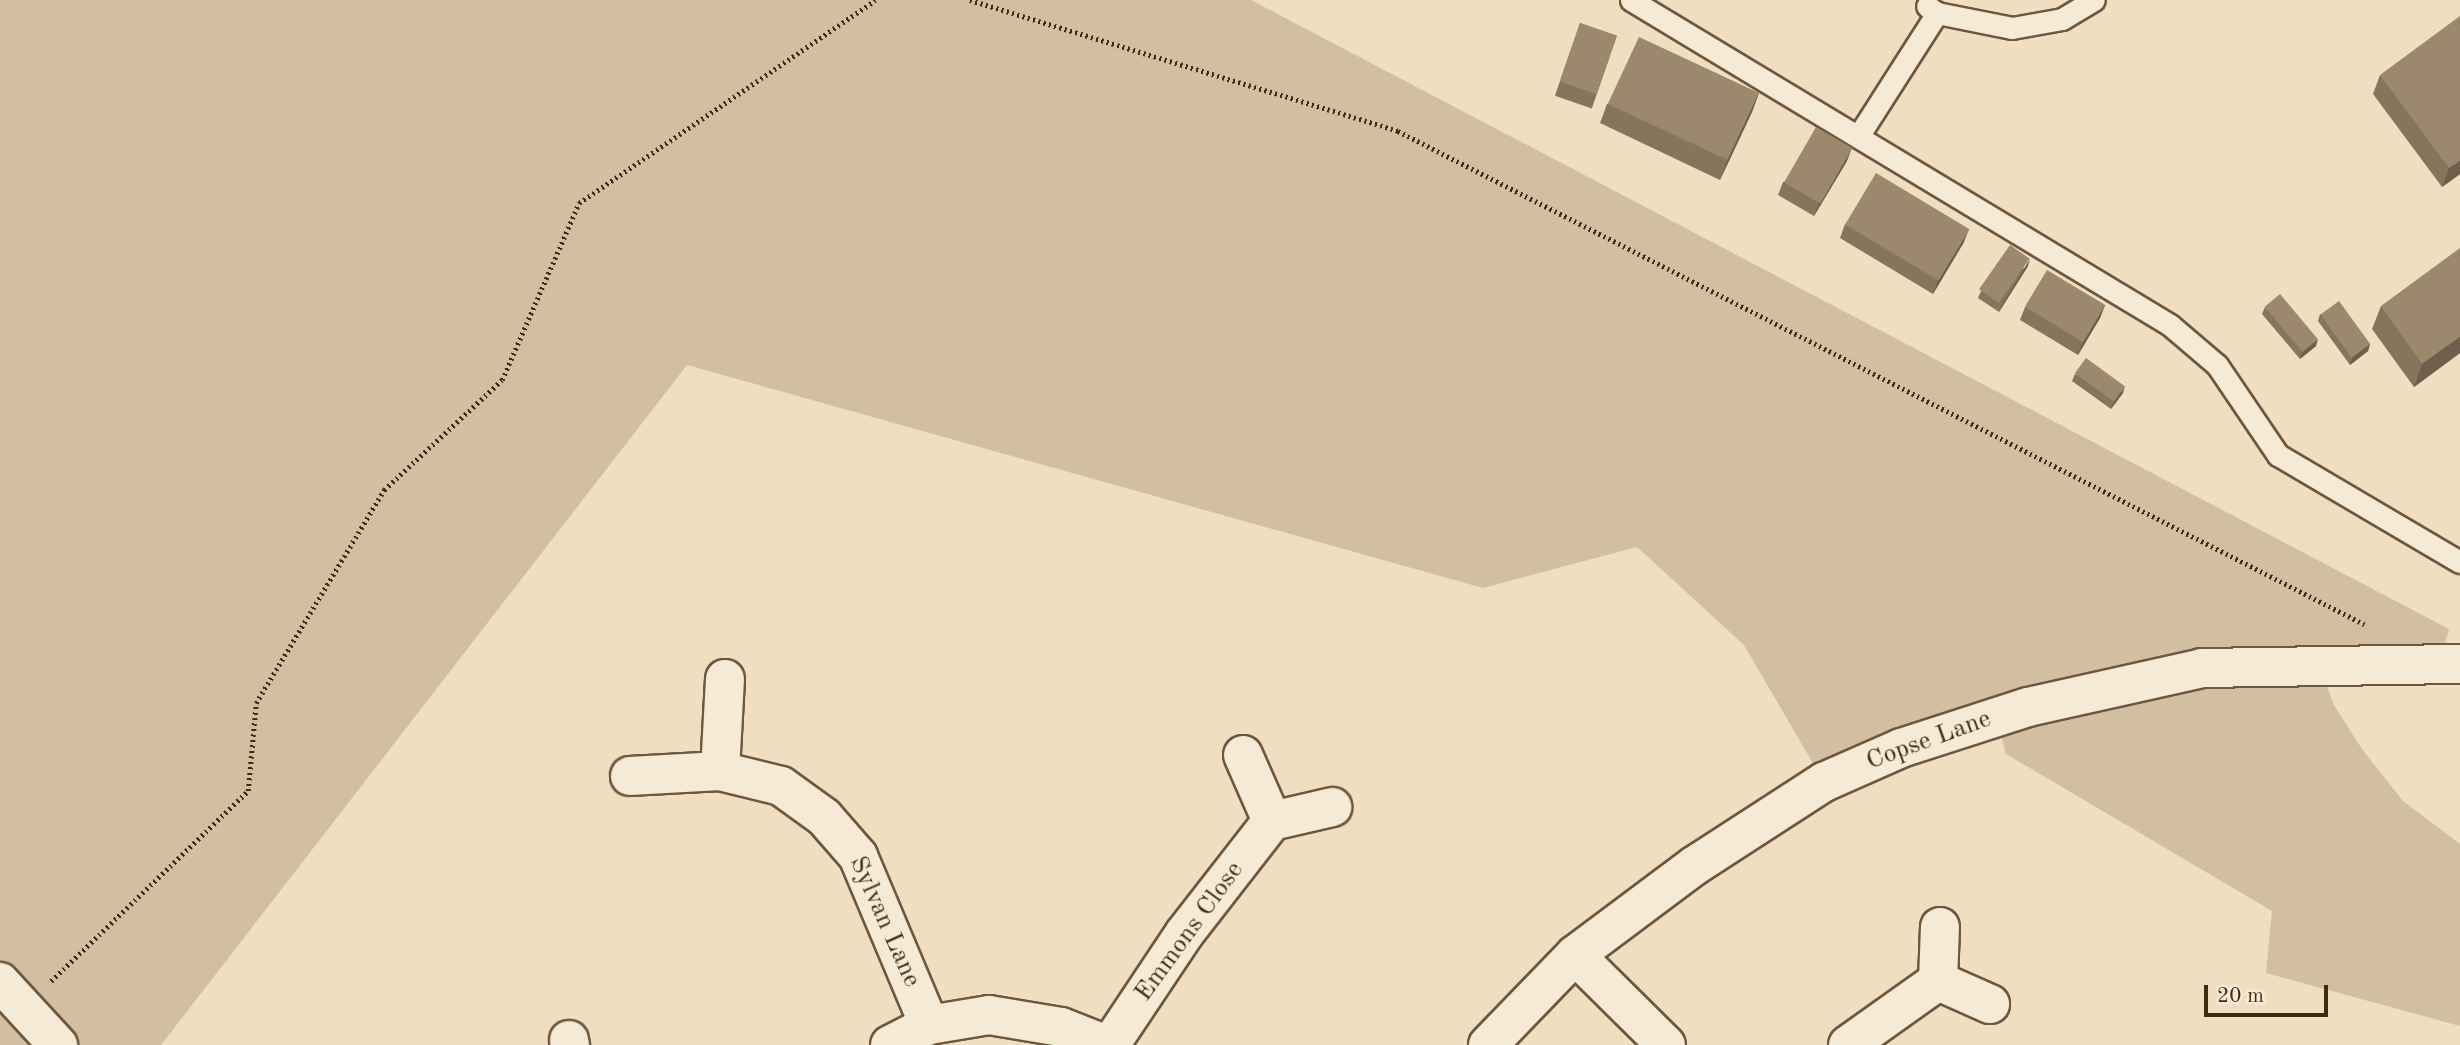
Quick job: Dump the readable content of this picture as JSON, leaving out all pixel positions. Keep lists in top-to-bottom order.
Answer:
{
  "streets": {
    "street": ["Copse Lane", "Sylvan Lane", "Emmons Close"]
  },
  "scale_bar": "20 m"
}
